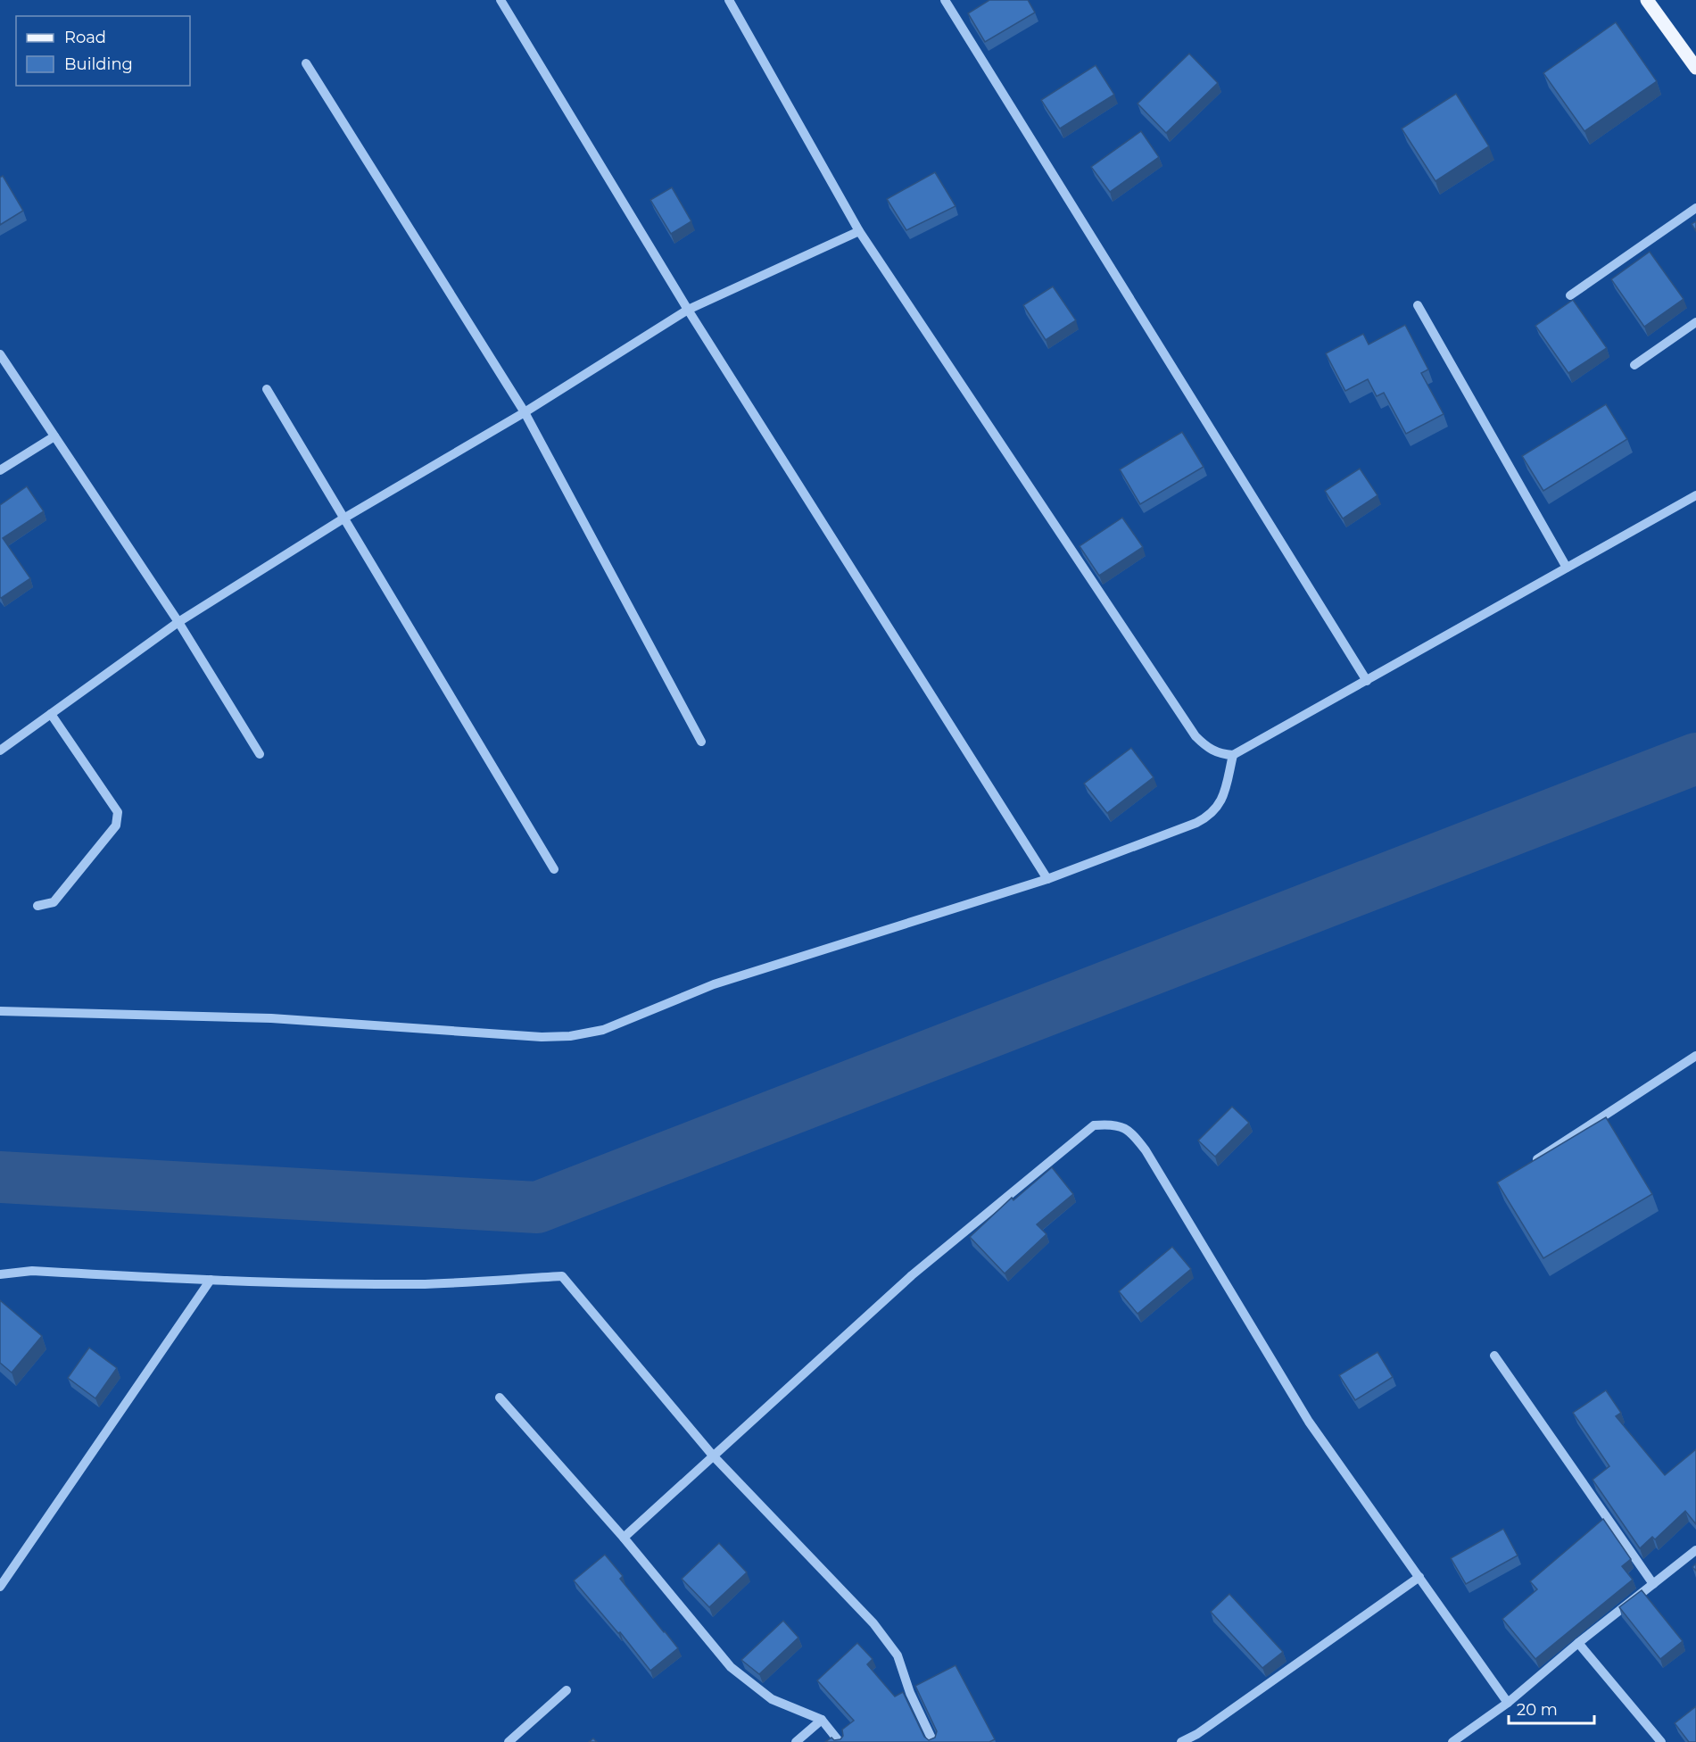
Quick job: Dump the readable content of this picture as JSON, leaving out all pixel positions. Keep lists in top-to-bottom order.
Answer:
{
  "legend": ["Road", "Building"],
  "scale_bar": "20 m"
}
